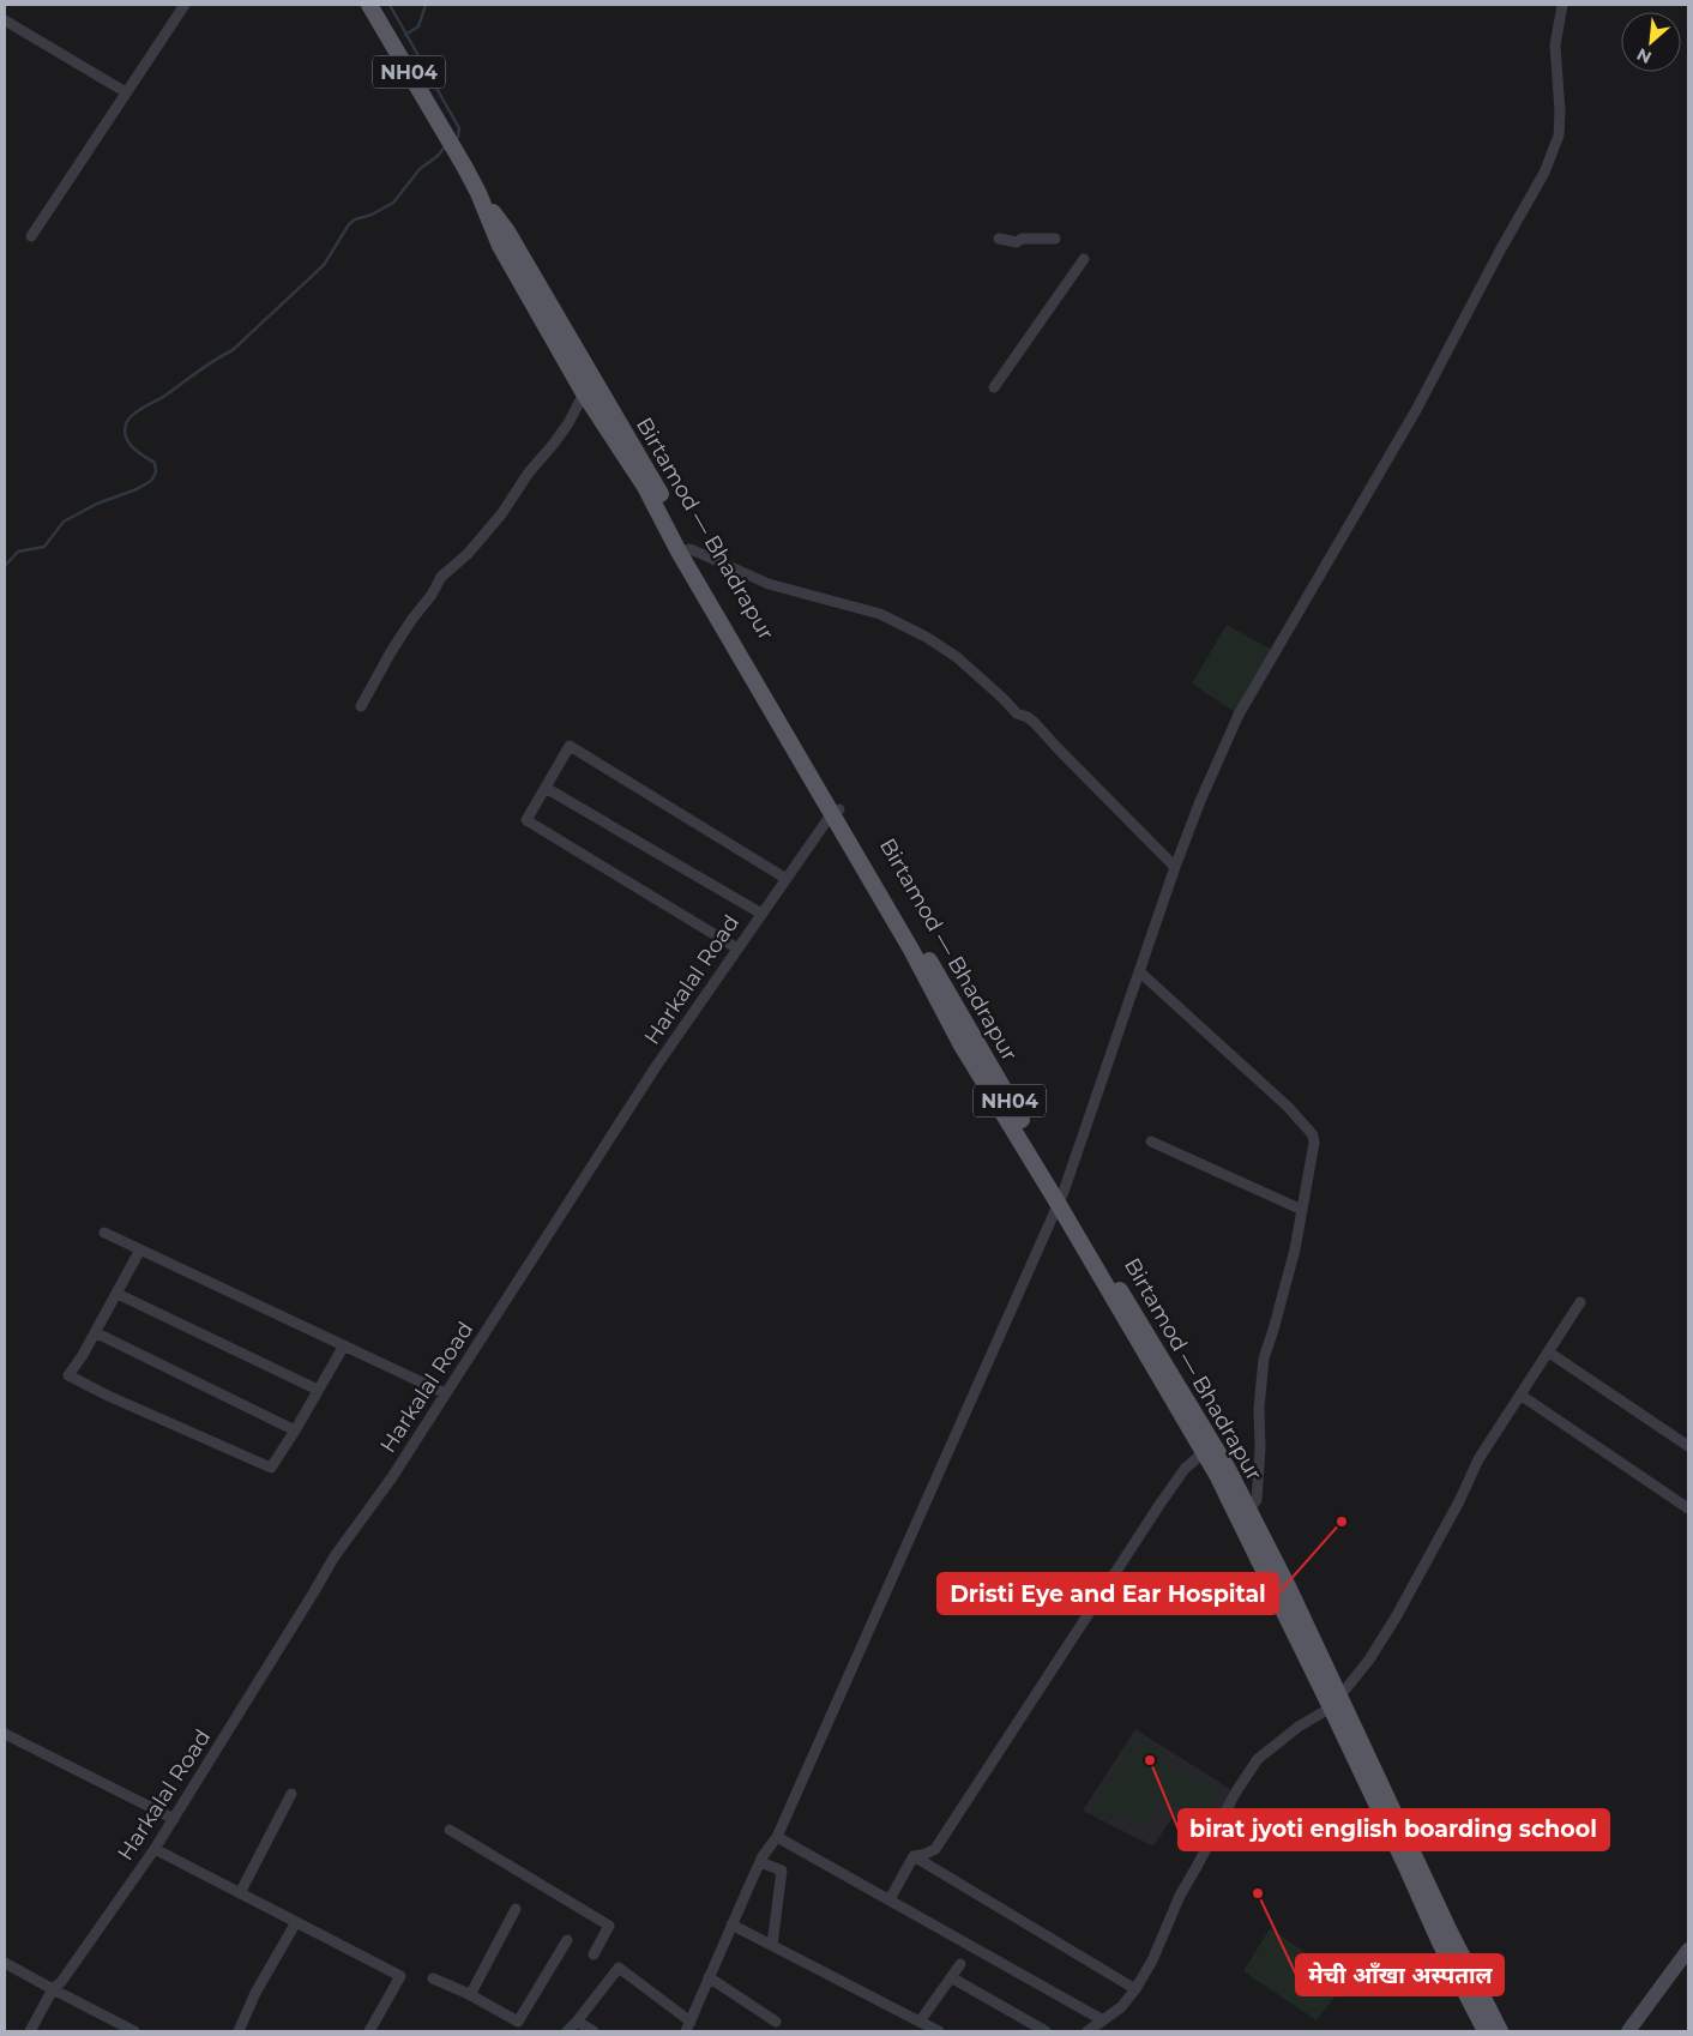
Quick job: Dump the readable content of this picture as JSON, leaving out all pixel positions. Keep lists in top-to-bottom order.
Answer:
{
  "streets": {
    "main road": ["NH04", "Birtamod — Bhadrapur"],
    "street": ["Harkalal Road"]
  },
  "crossings": [
    ["Birtamod — Bhadrapur", "Harkalal Road"]
  ],
  "places": ["Dristi Eye and Ear Hospital", "birat jyoti english boarding school", "मेची आँखा अस्पताल"],
  "north": "bottom left"
}
